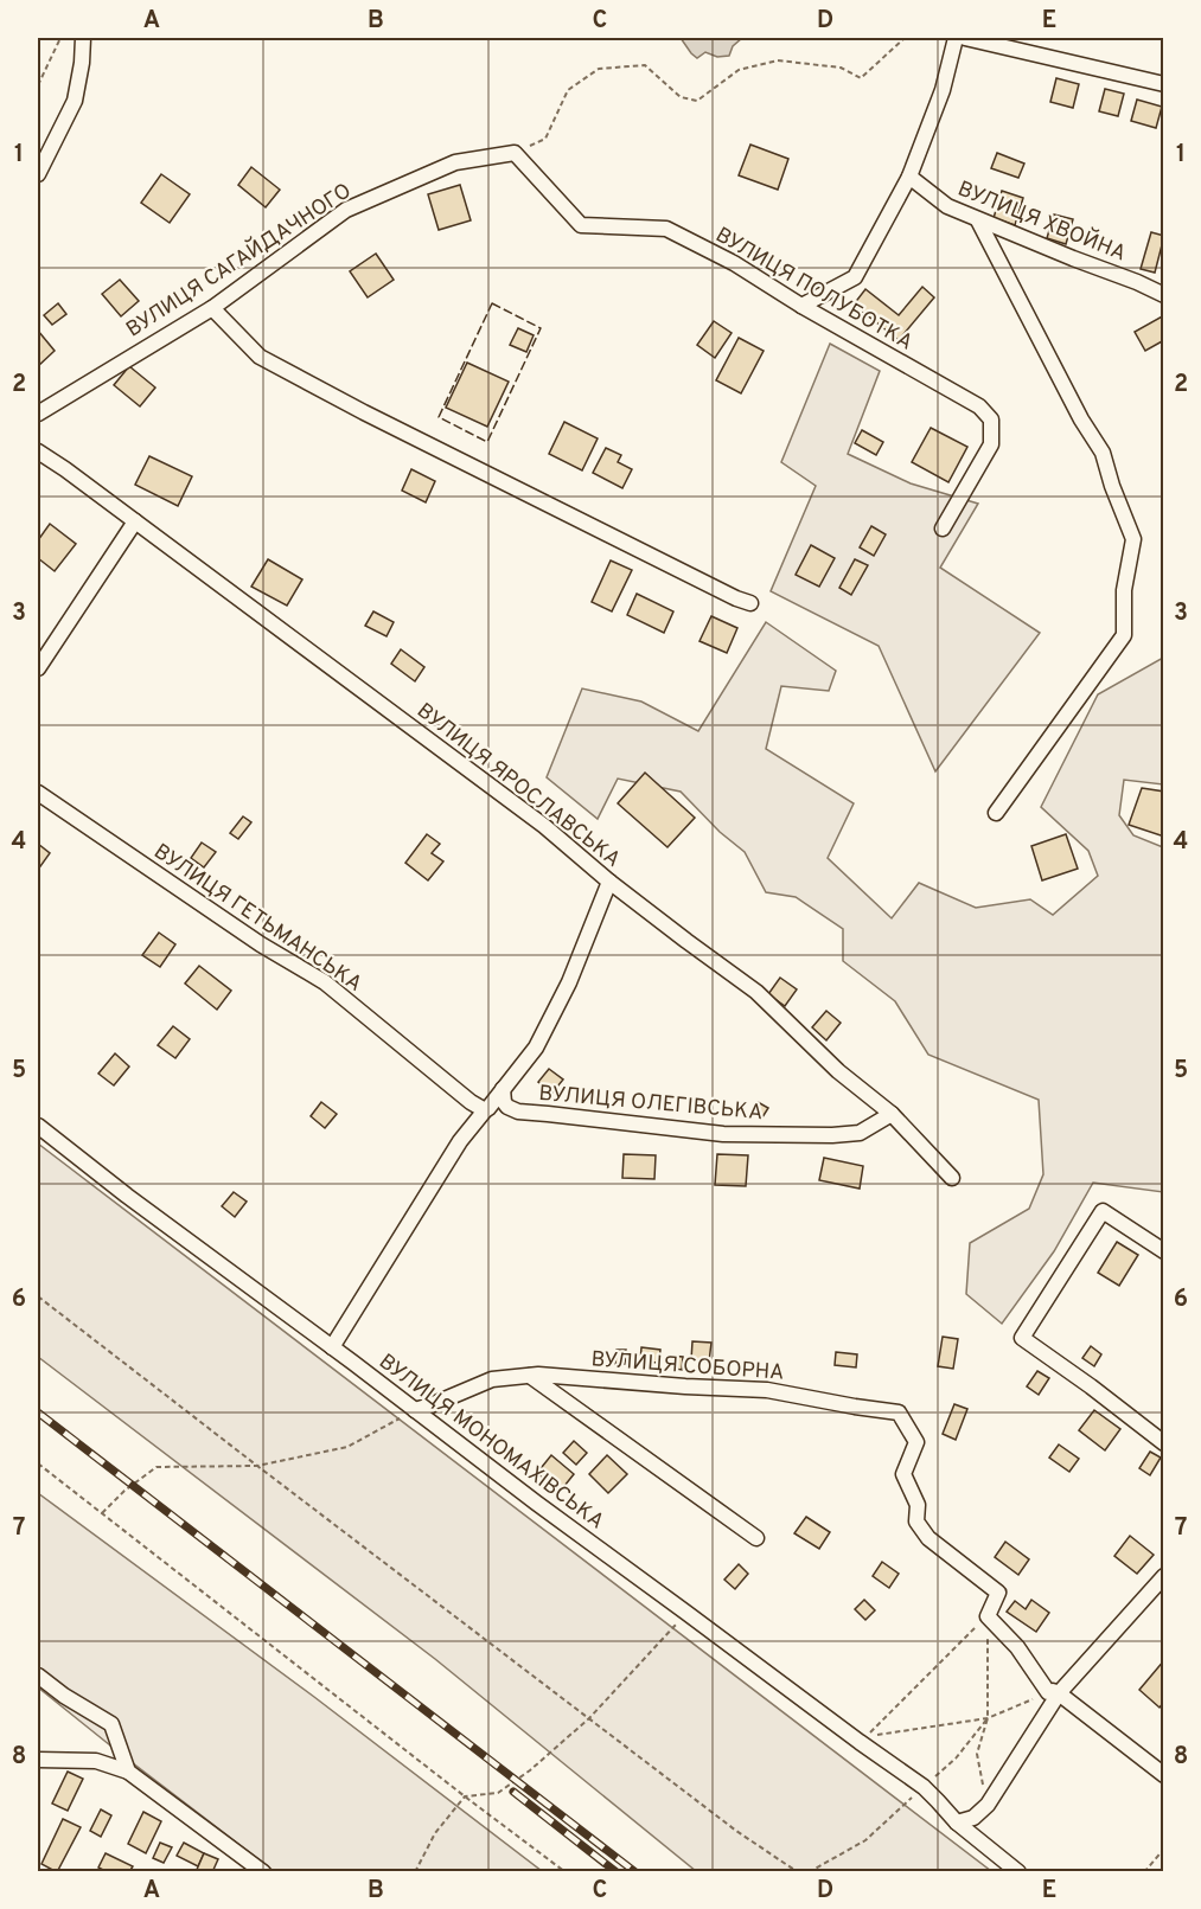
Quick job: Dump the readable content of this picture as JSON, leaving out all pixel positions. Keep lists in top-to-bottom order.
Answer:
{
  "streets": {
    "street": [
      "ВУЛИЦЯ ХВОЙНА",
      "ВУЛИЦЯ САГАЙДАЧНОГО",
      "ВУЛИЦЯ ПОЛУБОТКА",
      "ВУЛИЦЯ ЯРОСЛАВСЬКА",
      "ВУЛИЦЯ ГЕТЬМАНСЬКА",
      "ВУЛИЦЯ ОЛЕГІВСЬКА",
      "ВУЛИЦЯ СОБОРНА",
      "ВУЛИЦЯ МОНОМАХІВСЬКА"
    ]
  },
  "crossings": [
    ["ВУЛИЦЯ САГАЙДАЧНОГО", "ВУЛИЦЯ ПОЛУБОТКА"],
    ["ВУЛИЦЯ ЯРОСЛАВСЬКА", "ВУЛИЦЯ ОЛЕГІВСЬКА"],
    ["ВУЛИЦЯ ГЕТЬМАНСЬКА", "ВУЛИЦЯ ОЛЕГІВСЬКА"],
    ["ВУЛИЦЯ ОЛЕГІВСЬКА", "ВУЛИЦЯ МОНОМАХІВСЬКА"],
    ["ВУЛИЦЯ СОБОРНА", "ВУЛИЦЯ МОНОМАХІВСЬКА"]
  ],
  "grid": {
    "columns": [
      "A",
      "B",
      "C",
      "D",
      "E"
    ],
    "rows": [
      "1",
      "2",
      "3",
      "4",
      "5",
      "6",
      "7",
      "8"
    ]
  }
}
